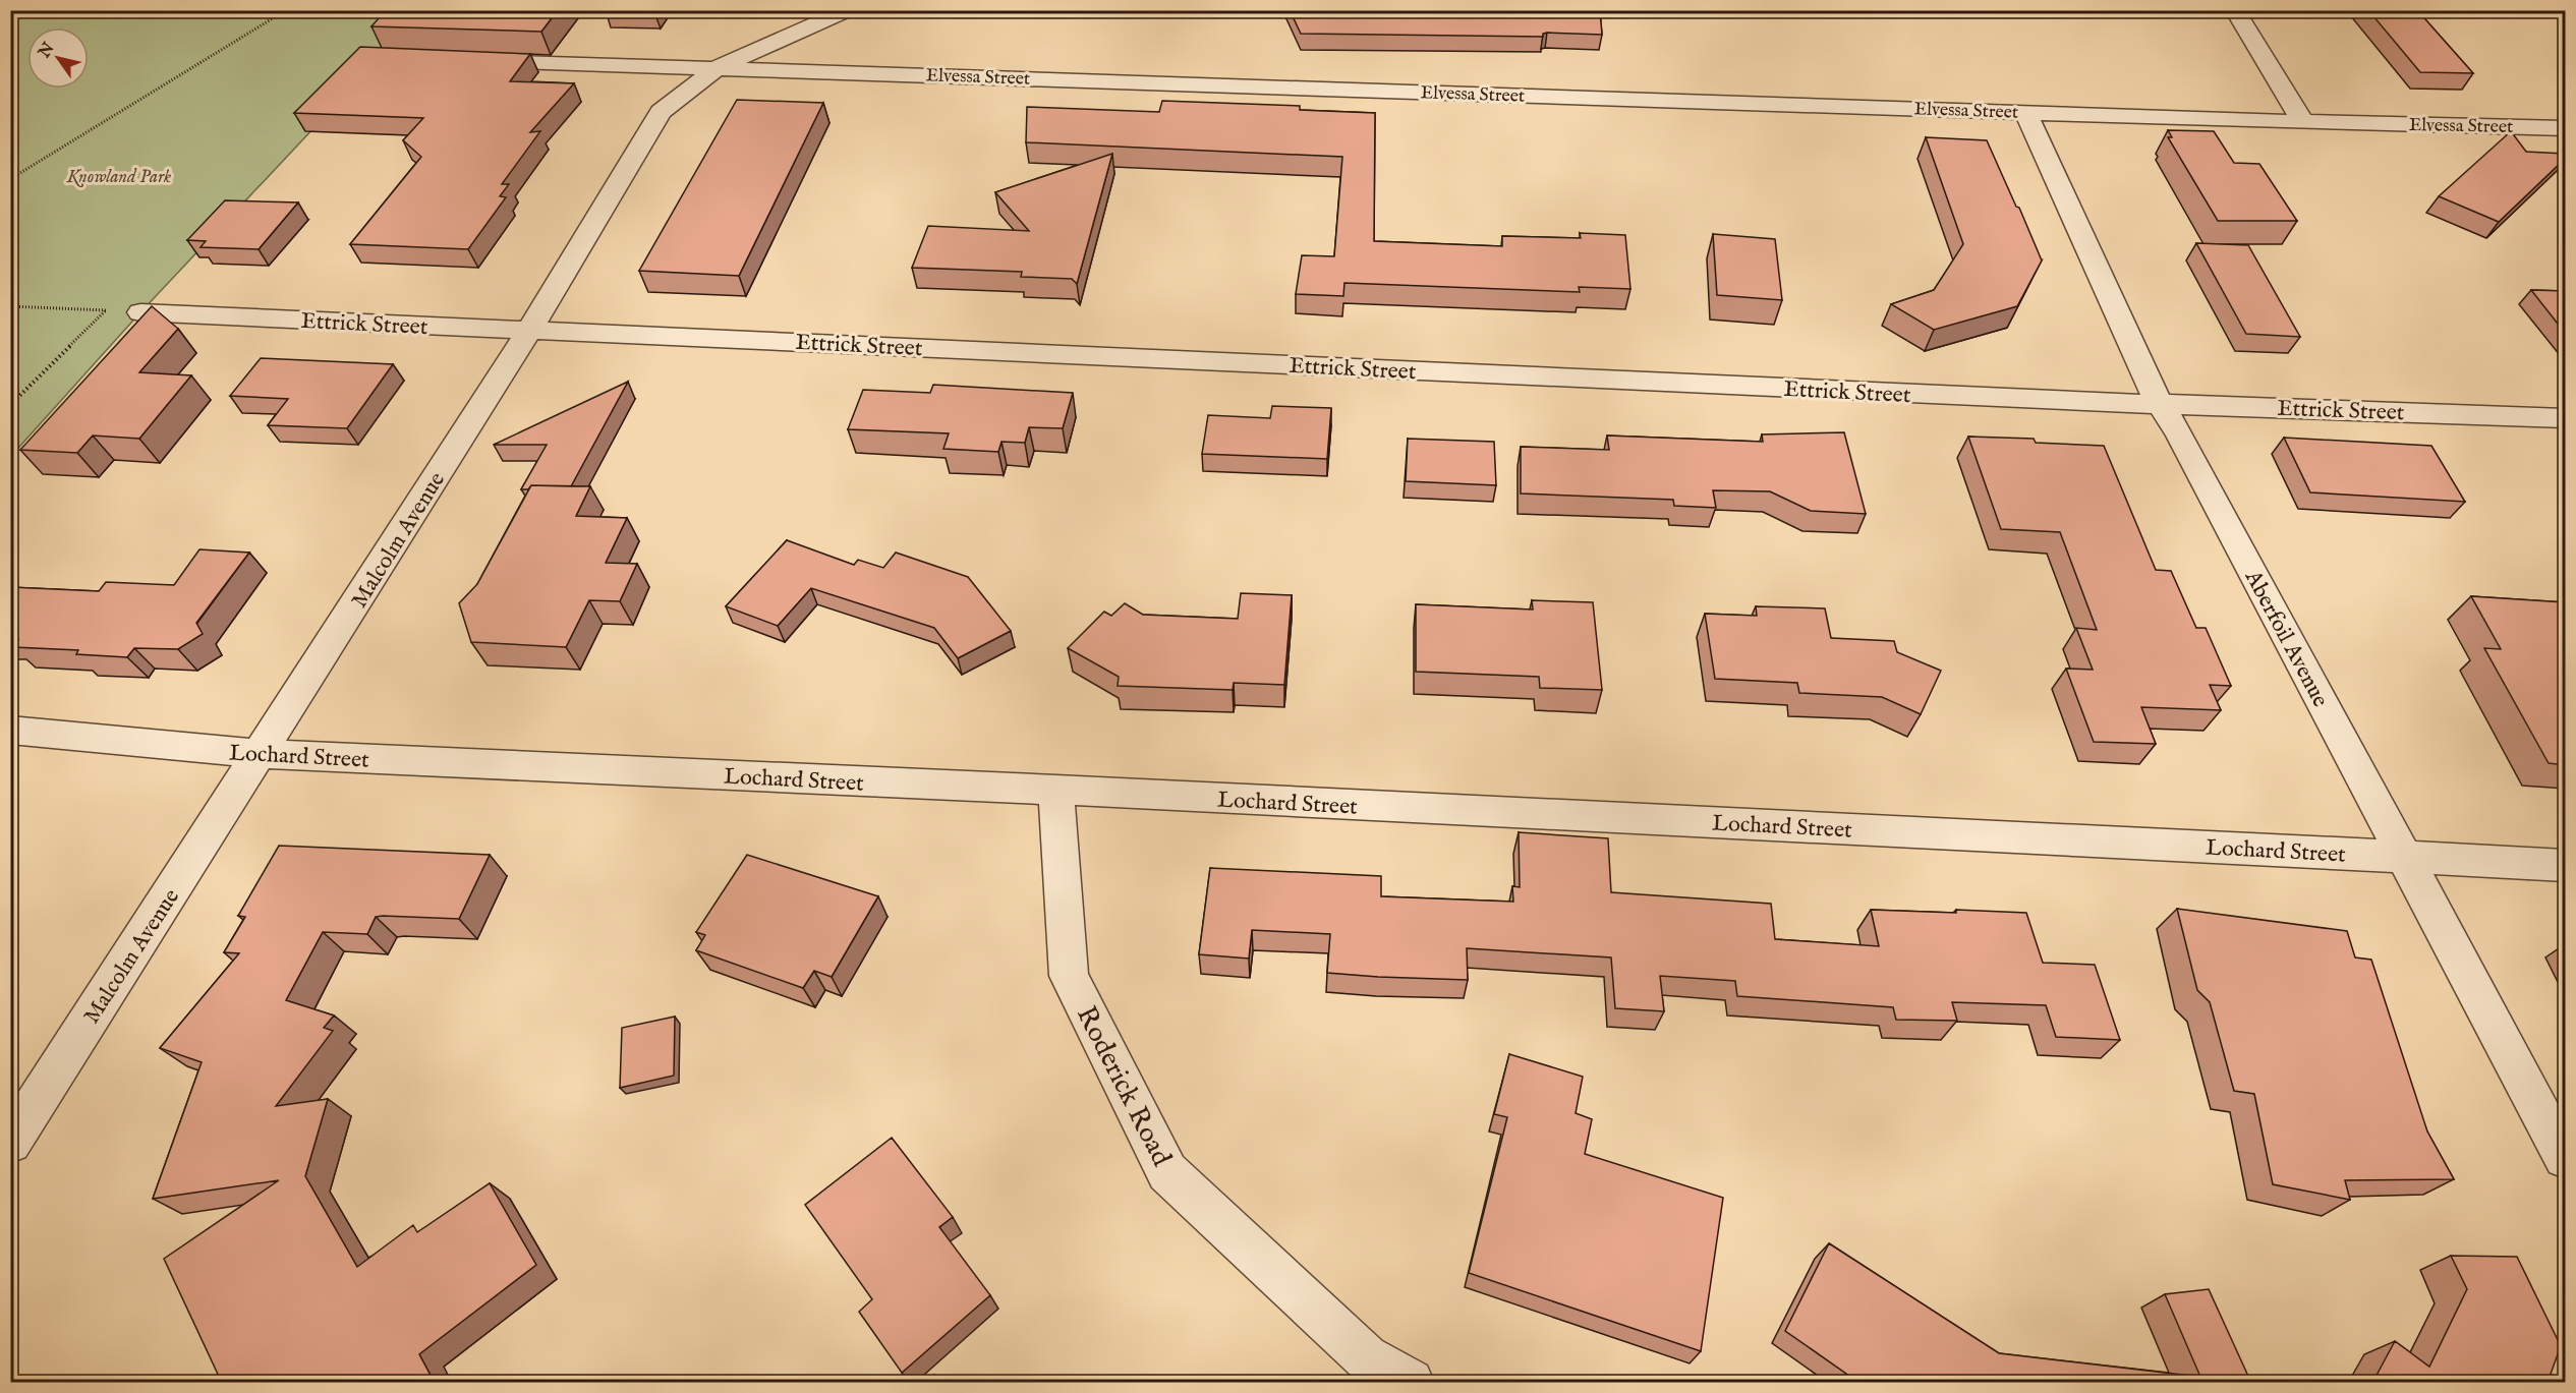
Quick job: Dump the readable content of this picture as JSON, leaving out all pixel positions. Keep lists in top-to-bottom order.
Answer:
{
  "streets": {
    "street": [
      "Elvessa Street",
      "Ettrick Street",
      "Malcolm Avenue",
      "Aberfoil Avenue",
      "Lochard Street",
      "Roderick Road"
    ]
  },
  "crossings": [
    ["Elvessa Street", "Malcolm Avenue"],
    ["Elvessa Street", "Aberfoil Avenue"],
    ["Ettrick Street", "Malcolm Avenue"],
    ["Ettrick Street", "Aberfoil Avenue"],
    ["Malcolm Avenue", "Lochard Street"],
    ["Aberfoil Avenue", "Lochard Street"],
    ["Lochard Street", "Roderick Road"]
  ],
  "parks": ["Knowland Park"],
  "north": "top left"
}
